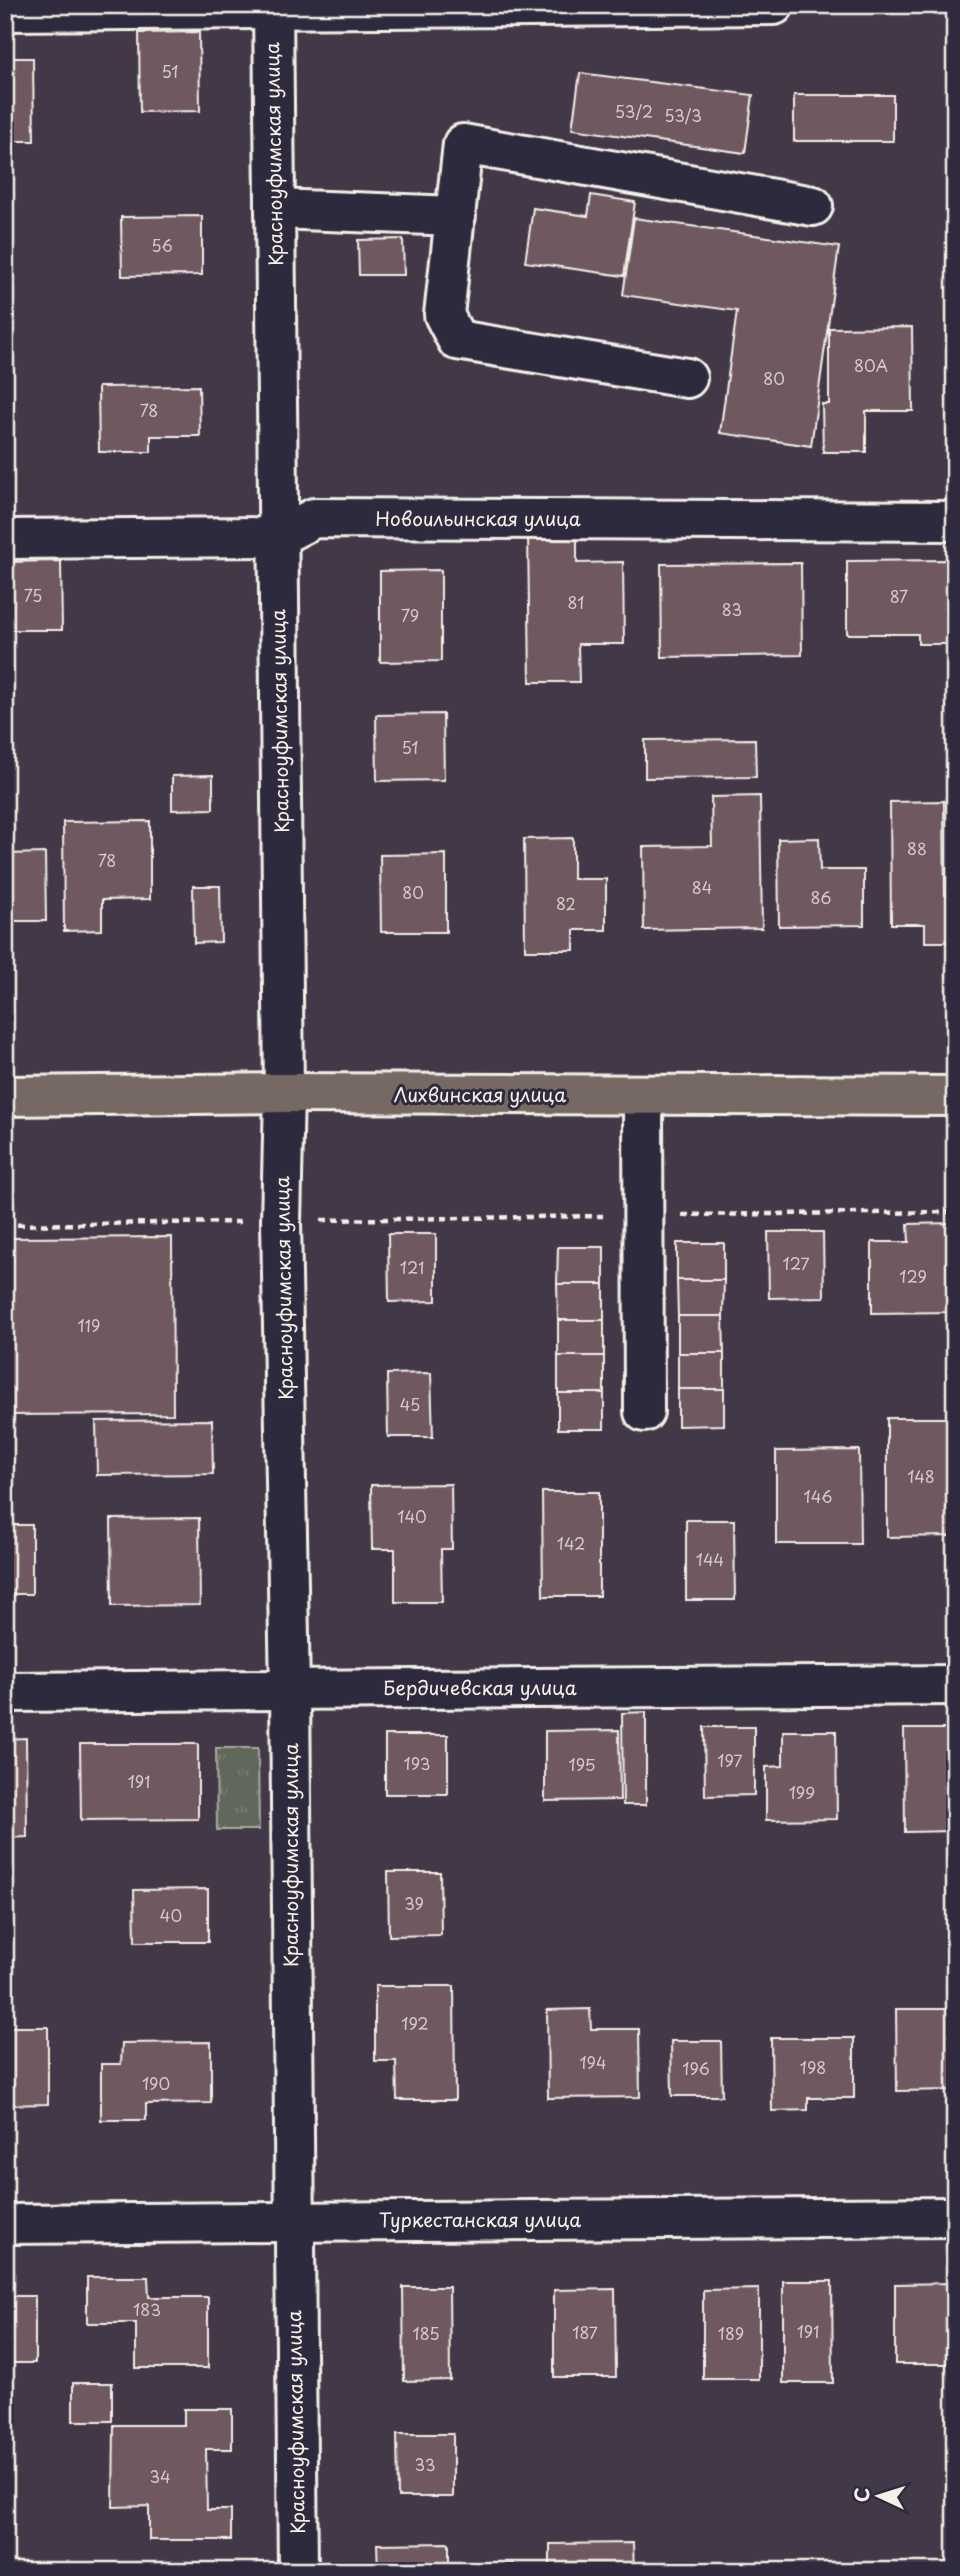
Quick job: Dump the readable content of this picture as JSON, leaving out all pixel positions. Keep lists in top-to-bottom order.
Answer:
{
  "streets": {
    "main road": ["Лихвинская улица"],
    "street": [
      "Красноуфимская улица",
      "Новоильинская улица",
      "Бердичевская улица",
      "Туркестанская улица"
    ]
  },
  "crossings": [
    ["Красноуфимская улица", "Новоильинская улица"],
    ["Красноуфимская улица", "Лихвинская улица"],
    ["Красноуфимская улица", "Бердичевская улица"],
    ["Красноуфимская улица", "Туркестанская улица"]
  ],
  "house_numbers": [
    "51",
    "53/2",
    "53/3",
    "56",
    "80А",
    "80",
    "78",
    "75",
    "87",
    "81",
    "83",
    "79",
    "51",
    "88",
    "78",
    "84",
    "80",
    "86",
    "82",
    "127",
    "121",
    "129",
    "119",
    "45",
    "148",
    "146",
    "140",
    "142",
    "144",
    "197",
    "193",
    "195",
    "191",
    "199",
    "39",
    "40",
    "192",
    "194",
    "198",
    "196",
    "190",
    "183",
    "191",
    "187",
    "185",
    "189",
    "33",
    "34"
  ],
  "north": "left"
}
